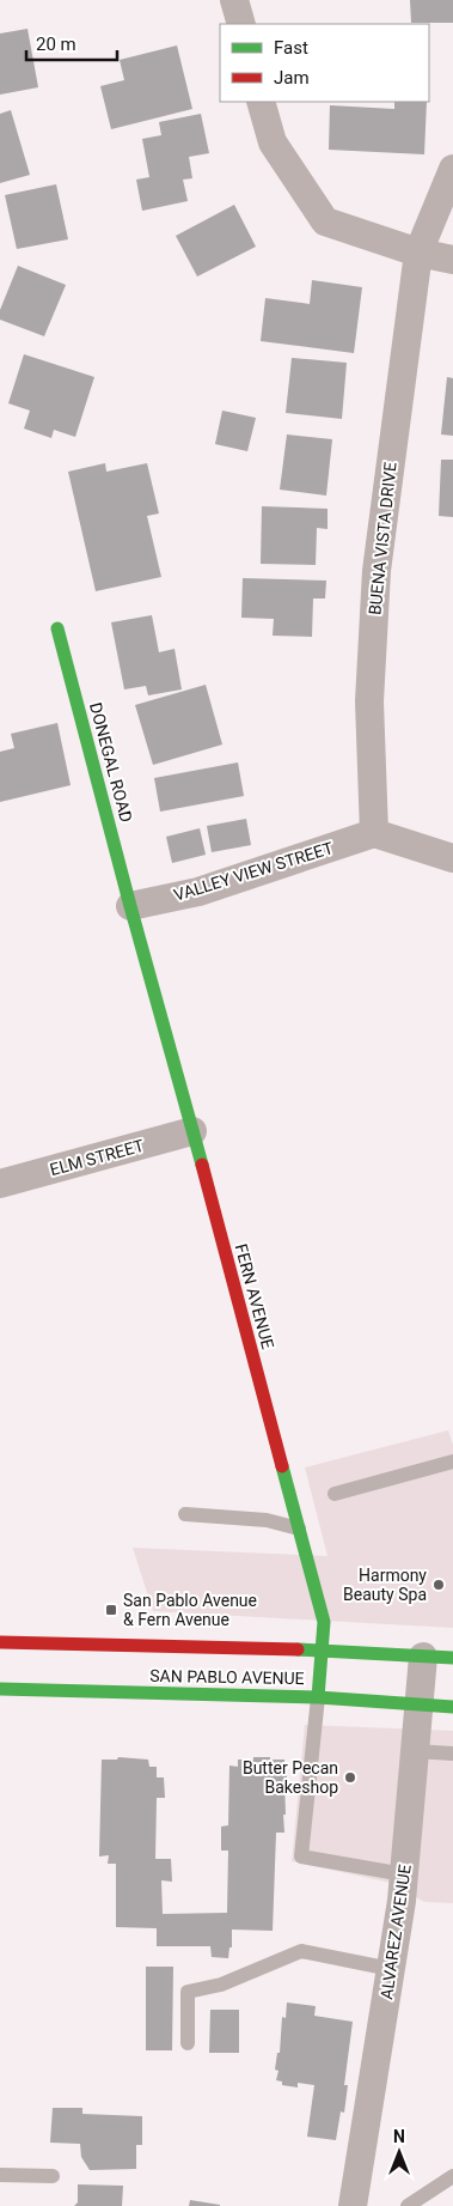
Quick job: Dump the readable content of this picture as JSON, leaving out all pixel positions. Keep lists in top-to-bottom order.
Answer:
{
  "streets": {
    "street": [
      "BUENA VISTA DRIVE",
      "DONEGAL ROAD",
      "VALLEY VIEW STREET",
      "ELM STREET",
      "FERN AVENUE",
      "SAN PABLO AVENUE",
      "ALVAREZ AVENUE"
    ]
  },
  "crossings": [
    ["BUENA VISTA DRIVE", "VALLEY VIEW STREET"],
    ["DONEGAL ROAD", "VALLEY VIEW STREET"],
    ["DONEGAL ROAD", "FERN AVENUE"],
    ["VALLEY VIEW STREET", "FERN AVENUE"],
    ["ELM STREET", "FERN AVENUE"],
    ["FERN AVENUE", "SAN PABLO AVENUE"],
    ["SAN PABLO AVENUE", "ALVAREZ AVENUE"]
  ],
  "places": {
    "other": ["Harmony Beauty Spa", "Butter Pecan Bakeshop"],
    "transit": ["San Pablo Avenue & Fern Avenue"]
  },
  "legend": ["Fast", "Jam"],
  "scale_bar": "20 m",
  "north": "top"
}
